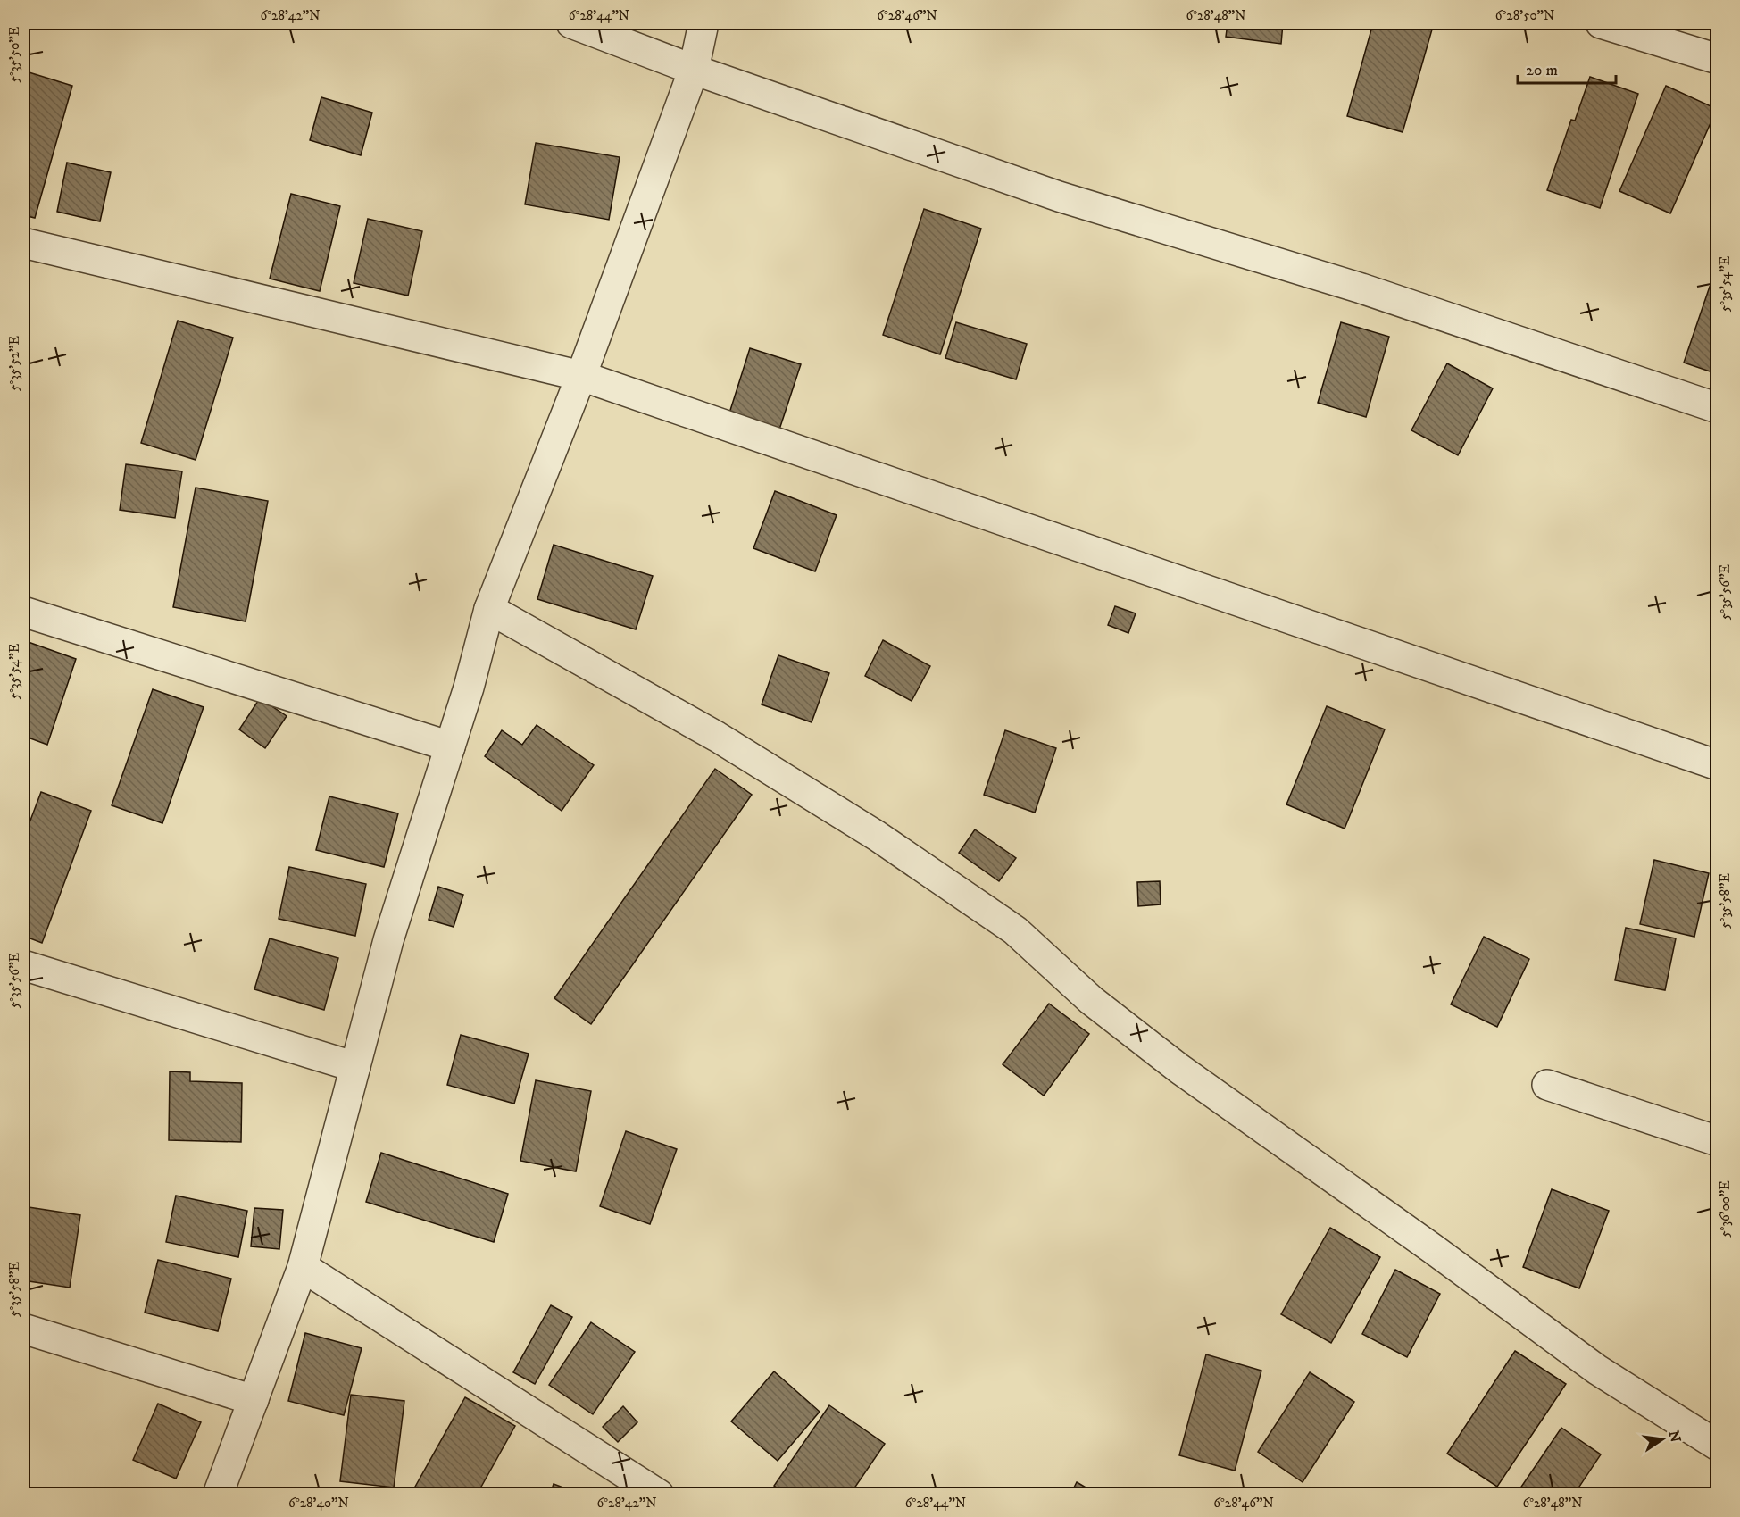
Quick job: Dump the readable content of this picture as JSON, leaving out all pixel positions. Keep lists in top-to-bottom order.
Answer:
{
  "scale_bar": "20 m",
  "north": "right",
  "coordinates": [
    "6°28'42\"N",
    "6°28'44\"N",
    "6°28'46\"N",
    "6°28'48\"N",
    "6°28'50\"N",
    "5°35'50\"E",
    "5°35'54\"E",
    "5°35'52\"E",
    "5°35'56\"E",
    "5°35'58\"E",
    "5°36'00\"E",
    "6°28'40\"N"
  ]
}
